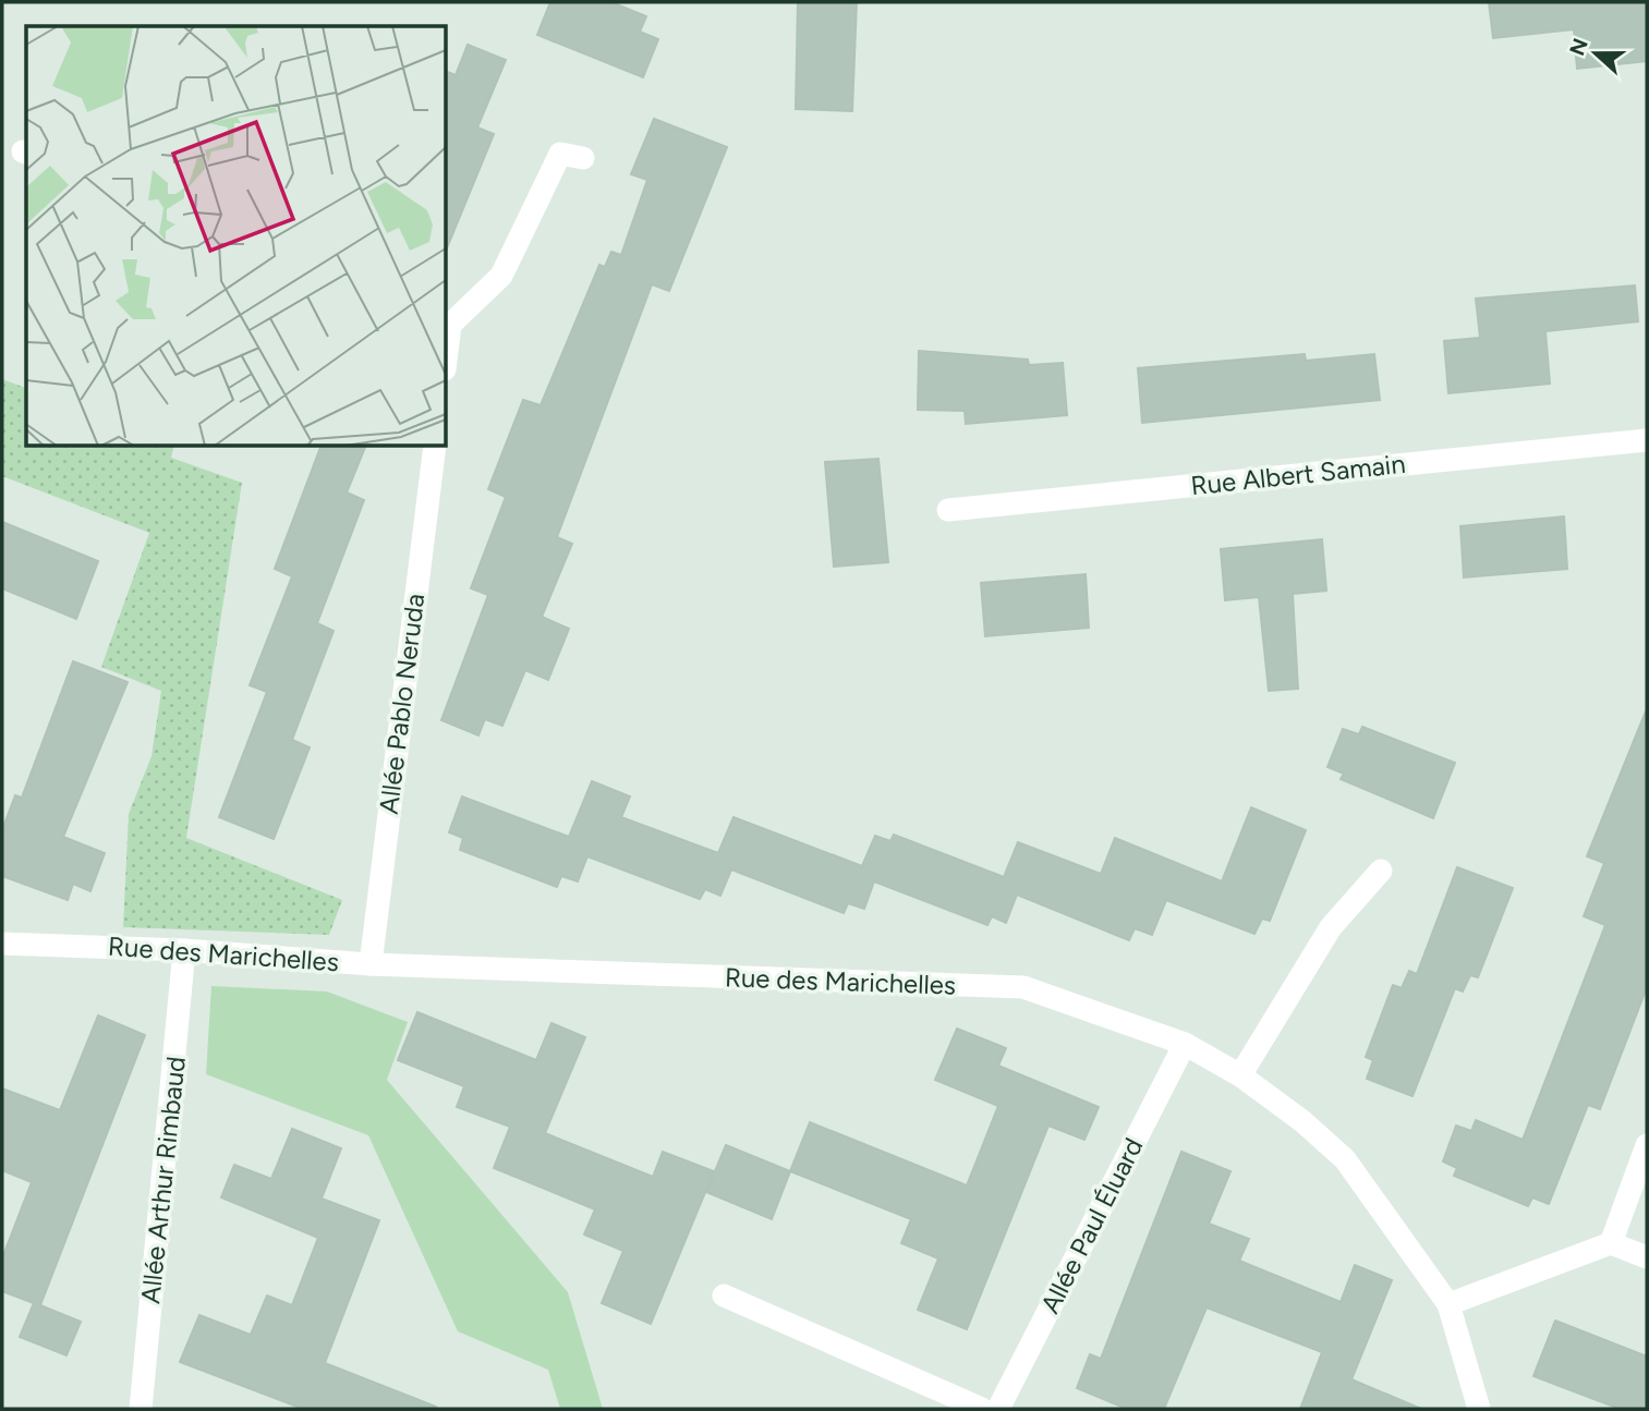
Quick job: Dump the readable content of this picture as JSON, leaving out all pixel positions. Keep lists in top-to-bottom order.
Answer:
{
  "streets": {
    "street": [
      "Rue Albert Samain",
      "Allée Pablo Neruda",
      "Rue des Marichelles",
      "Allée Arthur Rimbaud",
      "Allée Paul Éluard"
    ]
  },
  "crossings": [
    ["Allée Pablo Neruda", "Rue des Marichelles"],
    ["Rue des Marichelles", "Allée Arthur Rimbaud"],
    ["Rue des Marichelles", "Allée Paul Éluard"]
  ],
  "north": "left"
}
